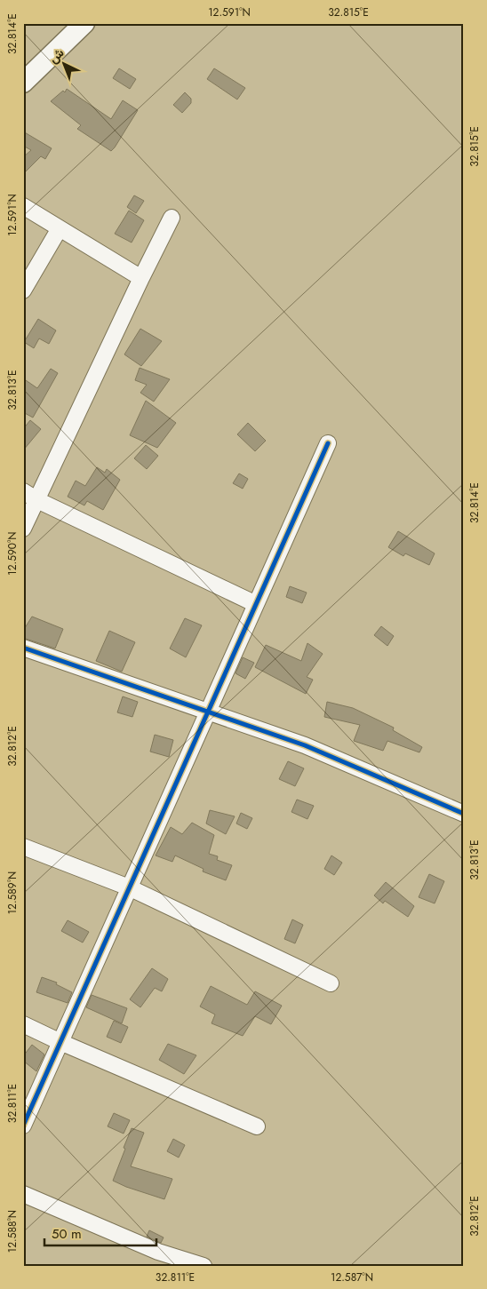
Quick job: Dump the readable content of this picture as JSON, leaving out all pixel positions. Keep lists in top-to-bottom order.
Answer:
{
  "scale_bar": "50 m",
  "north": "top left",
  "coordinates": [
    "12.591°N",
    "32.815°E",
    "32.814°E",
    "32.813°E",
    "12.590°N",
    "32.812°E",
    "12.589°N",
    "32.811°E",
    "12.588°N",
    "12.587°N"
  ]
}
